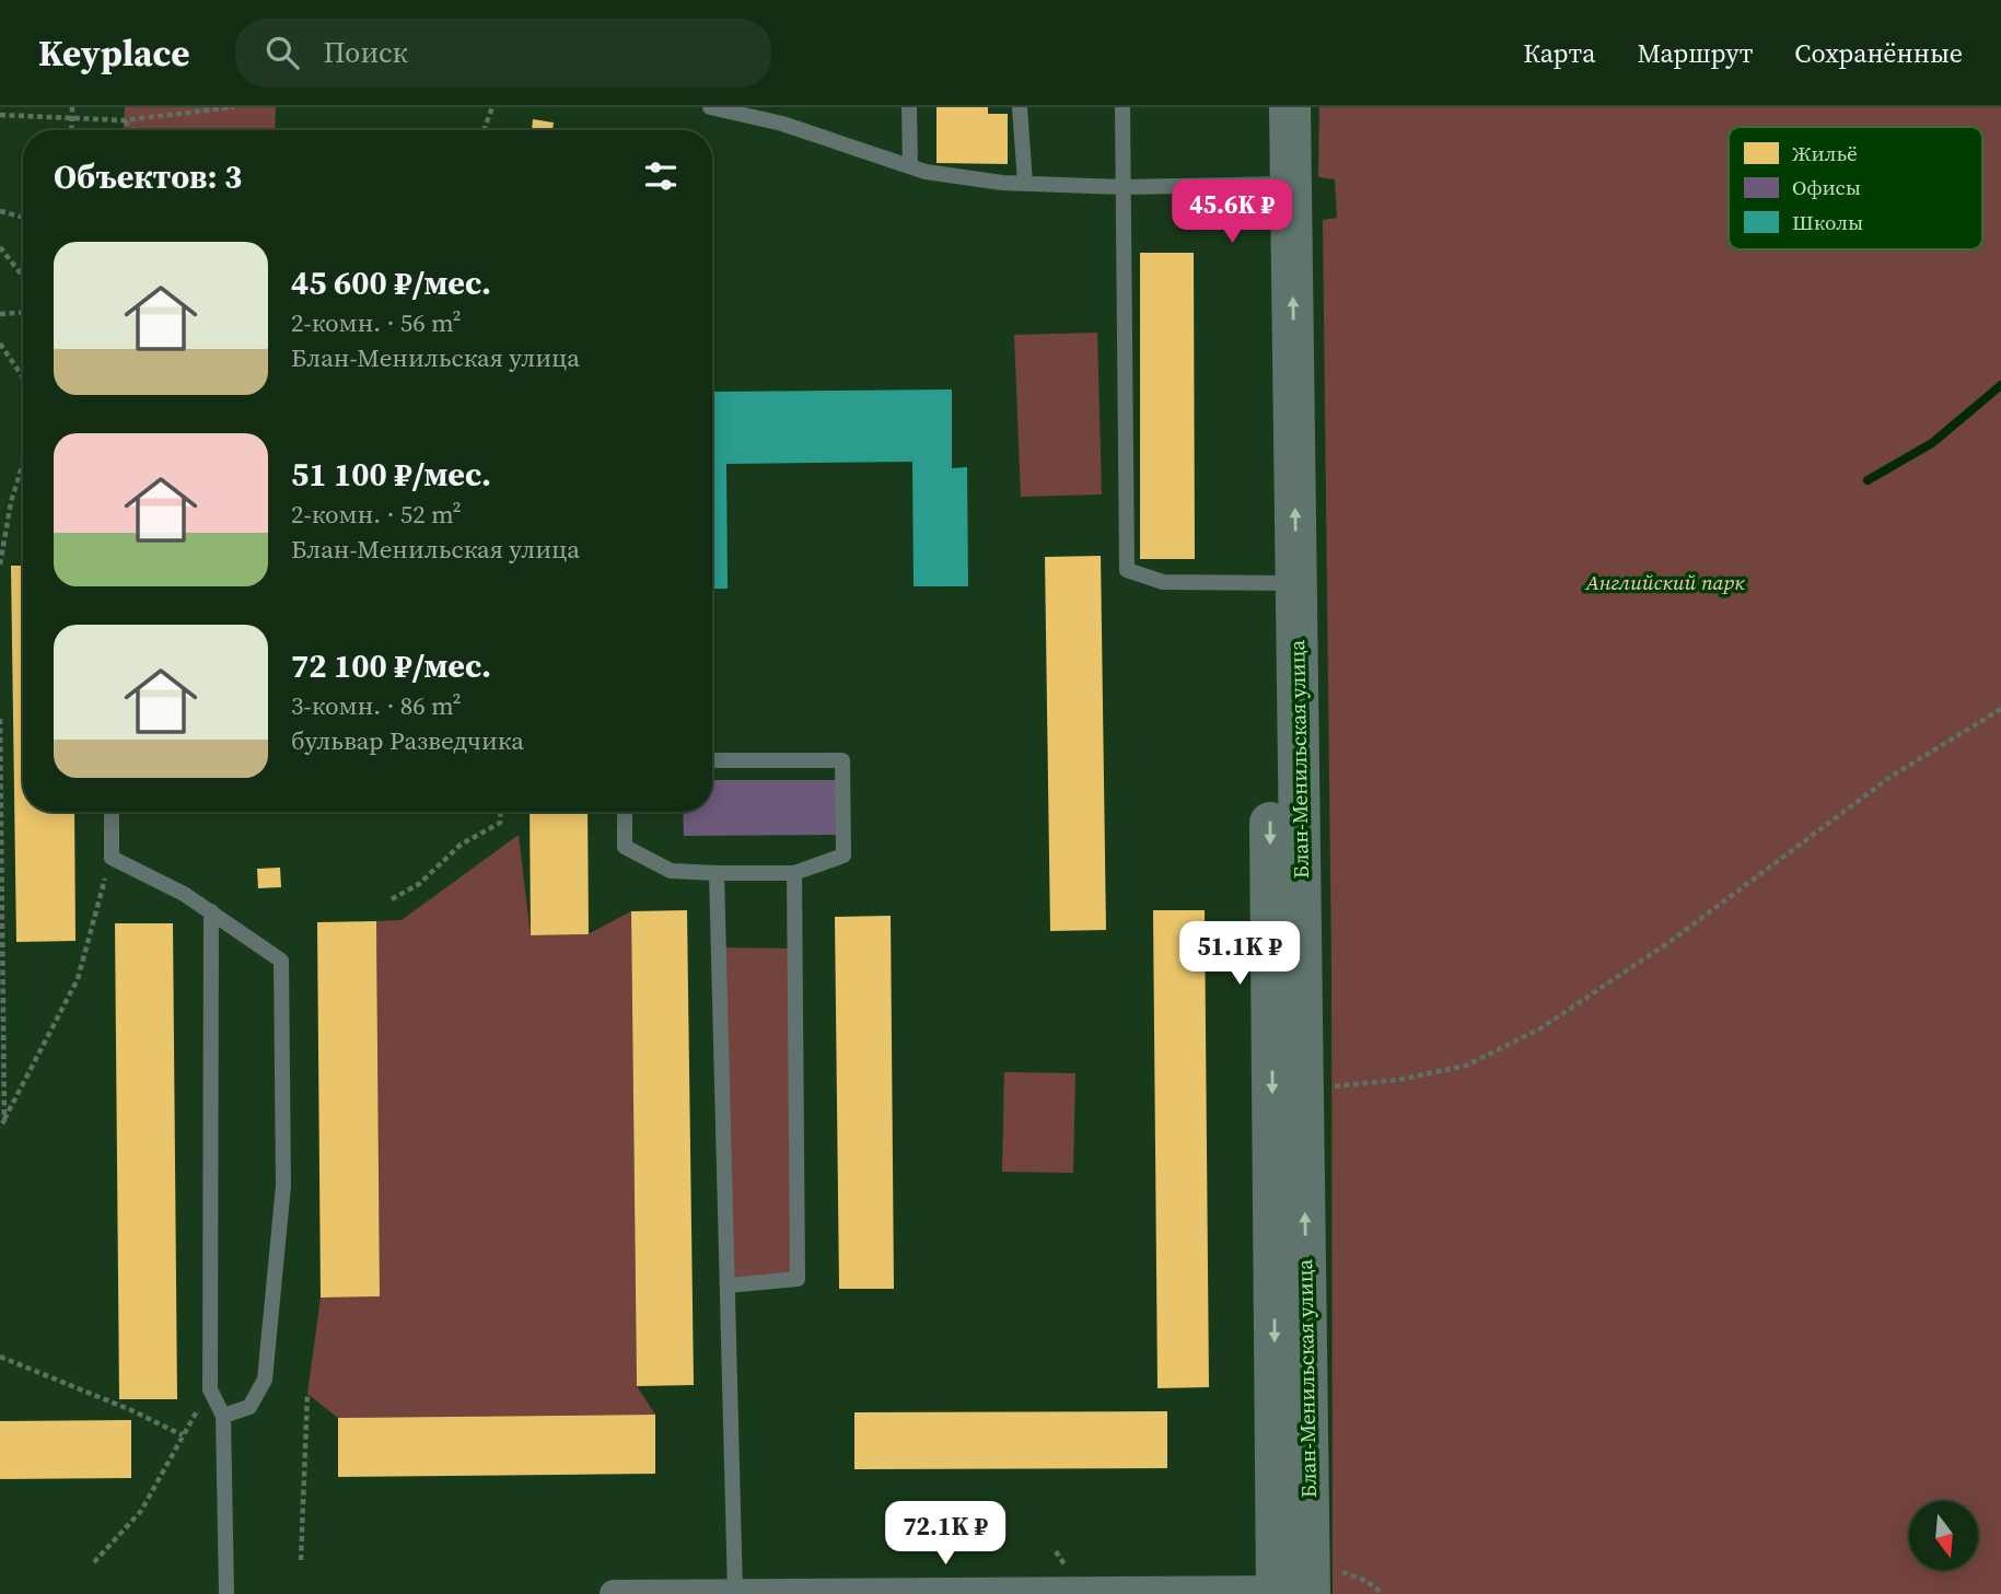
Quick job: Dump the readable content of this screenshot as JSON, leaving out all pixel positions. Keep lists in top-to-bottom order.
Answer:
{
  "streets": {
    "street": ["Блан-Менильская улица"]
  },
  "parks": ["Английский парк"],
  "legend": ["Жильё", "Офисы", "Школы"],
  "north": "bottom",
  "page": {
    "header": "Keyplace",
    "search": "Поиск",
    "nav": ["Карта", "Маршрут", "Сохранённые"],
    "heading": "Объектов: 3",
    "price": ["45.6K ₽", "51.1K ₽", "72.1K ₽"],
    "list": [
      {
        "name": "45 600 ₽/мес.",
        "note": "2-комн. · 56 m² · Блан-Менильская улица"
      },
      {
        "name": "51 100 ₽/мес.",
        "note": "2-комн. · 52 m² · Блан-Менильская улица"
      },
      {
        "name": "72 100 ₽/мес.",
        "note": "3-комн. · 86 m² · бульвар Разведчика"
      }
    ]
  }
}
